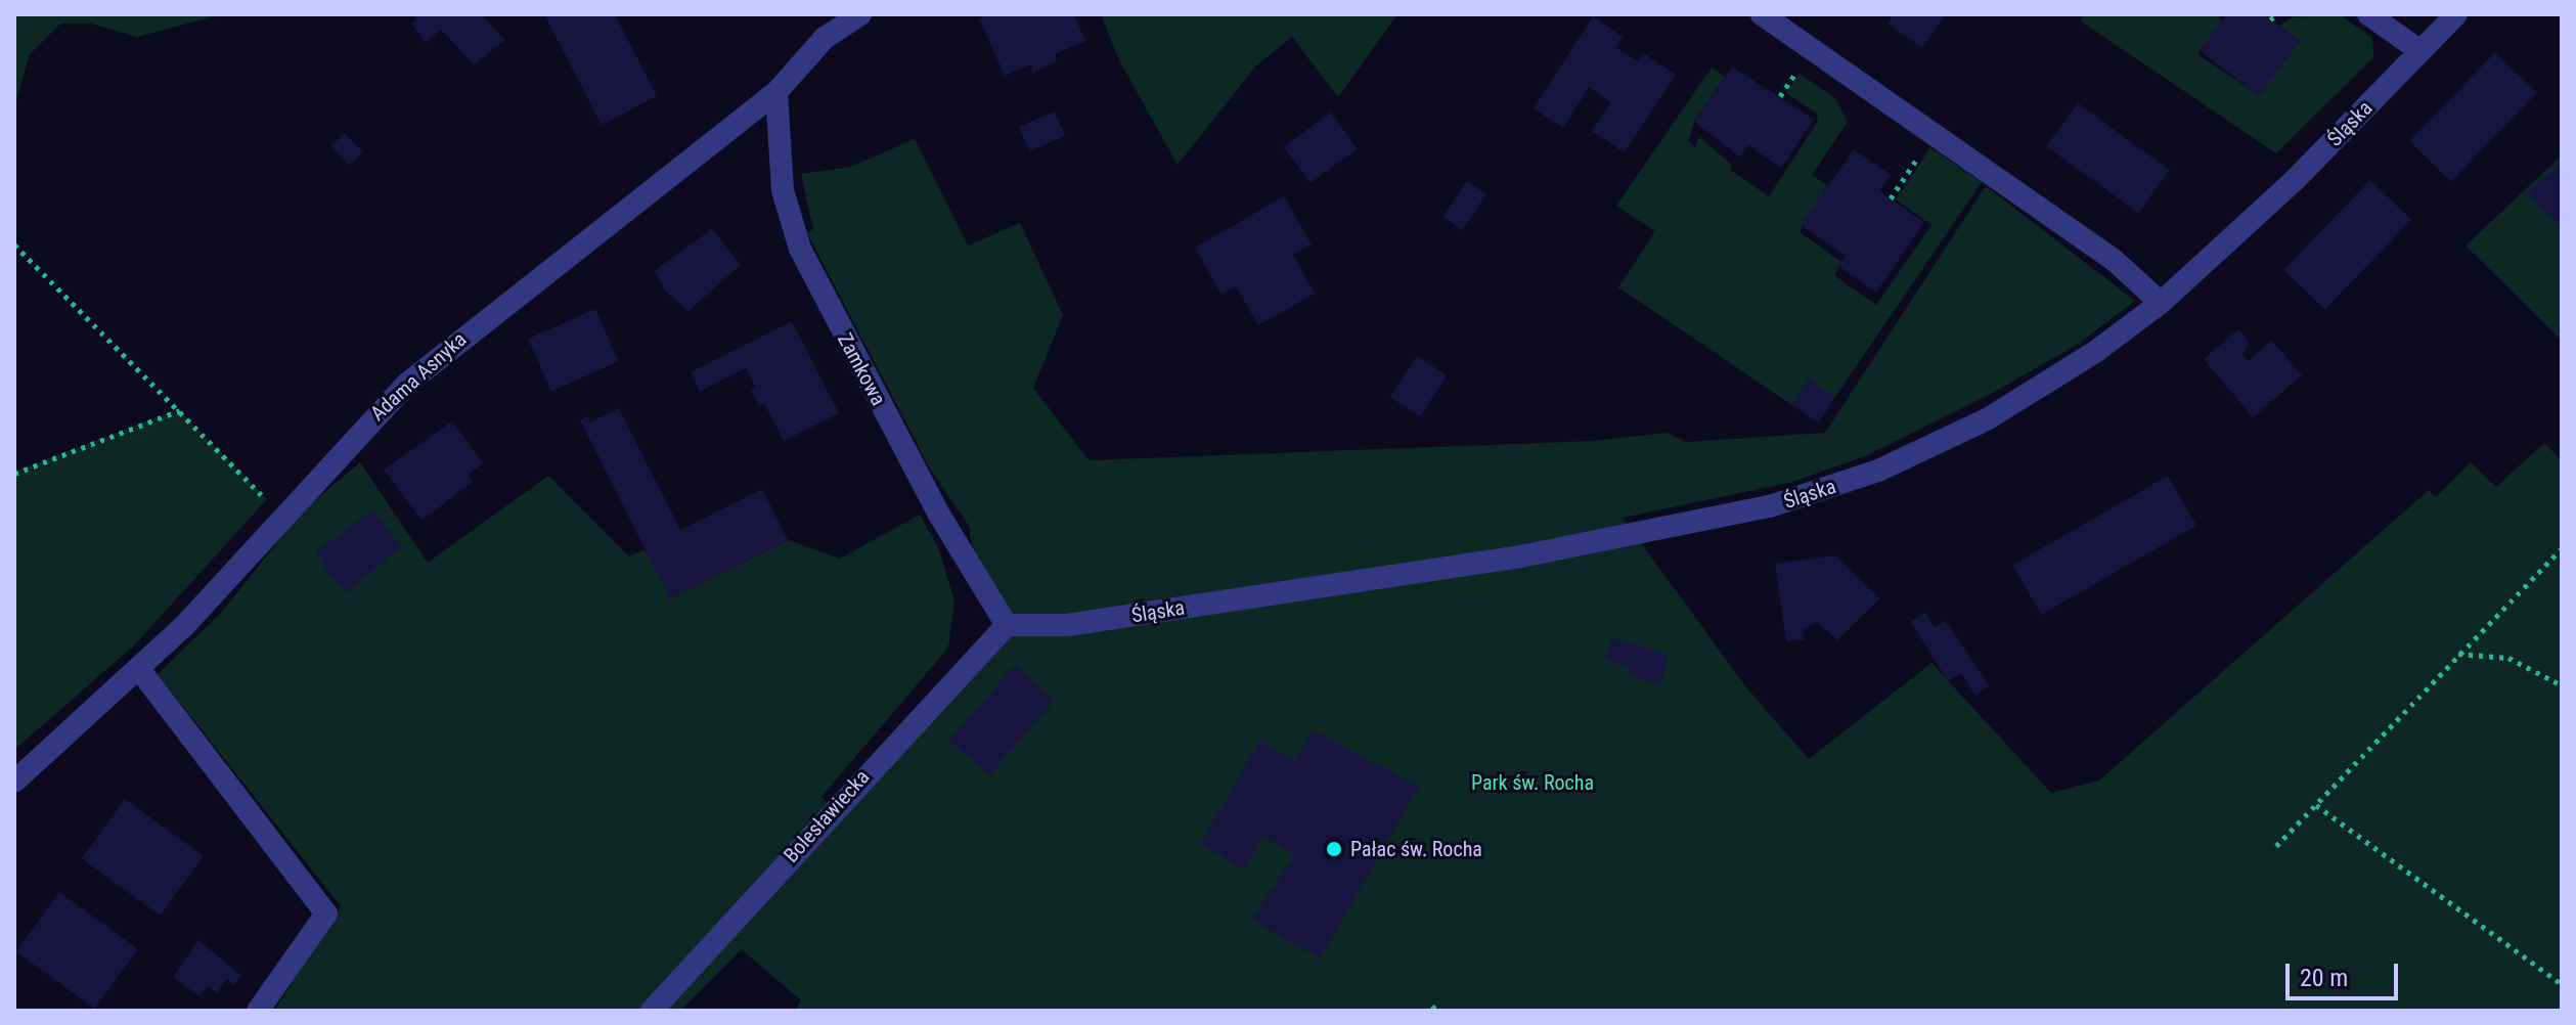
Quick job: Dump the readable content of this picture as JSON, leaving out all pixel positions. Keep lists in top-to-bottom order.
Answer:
{
  "streets": {
    "street": [
      "Śląska",
      "Zamkowa",
      "Adama Asnyka",
      "Bolesławiecka"
    ]
  },
  "crossings": [
    ["Śląska", "Zamkowa"],
    ["Śląska", "Bolesławiecka"],
    ["Zamkowa", "Adama Asnyka"],
    ["Zamkowa", "Bolesławiecka"]
  ],
  "parks": ["Park św. Rocha"],
  "places": ["Pałac św. Rocha"],
  "scale_bar": "20 m"
}
